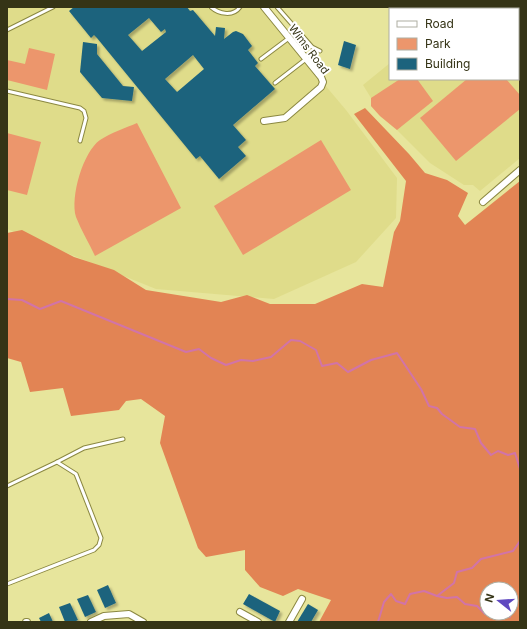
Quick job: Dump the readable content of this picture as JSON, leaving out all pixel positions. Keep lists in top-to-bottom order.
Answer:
{
  "streets": {
    "street": ["Wims Road"]
  },
  "legend": ["Road", "Park", "Building"],
  "north": "left"
}
